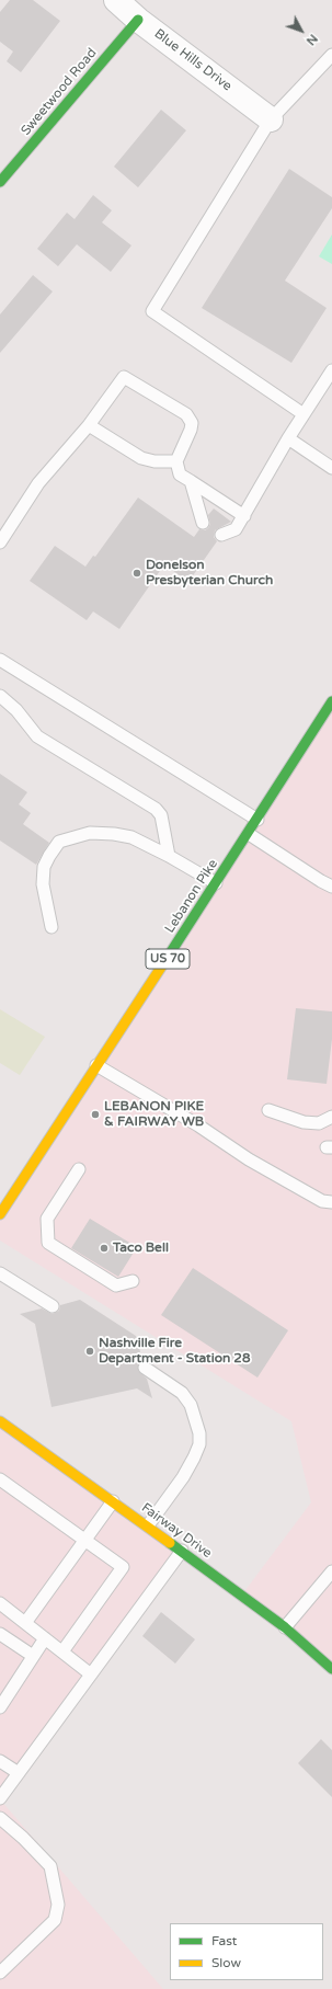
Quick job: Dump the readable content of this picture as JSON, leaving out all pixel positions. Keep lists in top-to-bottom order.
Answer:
{
  "streets": {
    "street": [
      "Blue Hills Drive",
      "Sweetwood Road",
      "Lebanon Pike",
      "US 70",
      "Fairway Drive"
    ]
  },
  "crossings": [
    ["Blue Hills Drive", "Sweetwood Road"]
  ],
  "places": [
    "Donelson Presbyterian Church",
    "LEBANON PIKE & FAIRWAY WB",
    "Taco Bell",
    "Nashville Fire Department - Station 28"
  ],
  "legend": ["Fast", "Slow"],
  "north": "bottom right"
}
